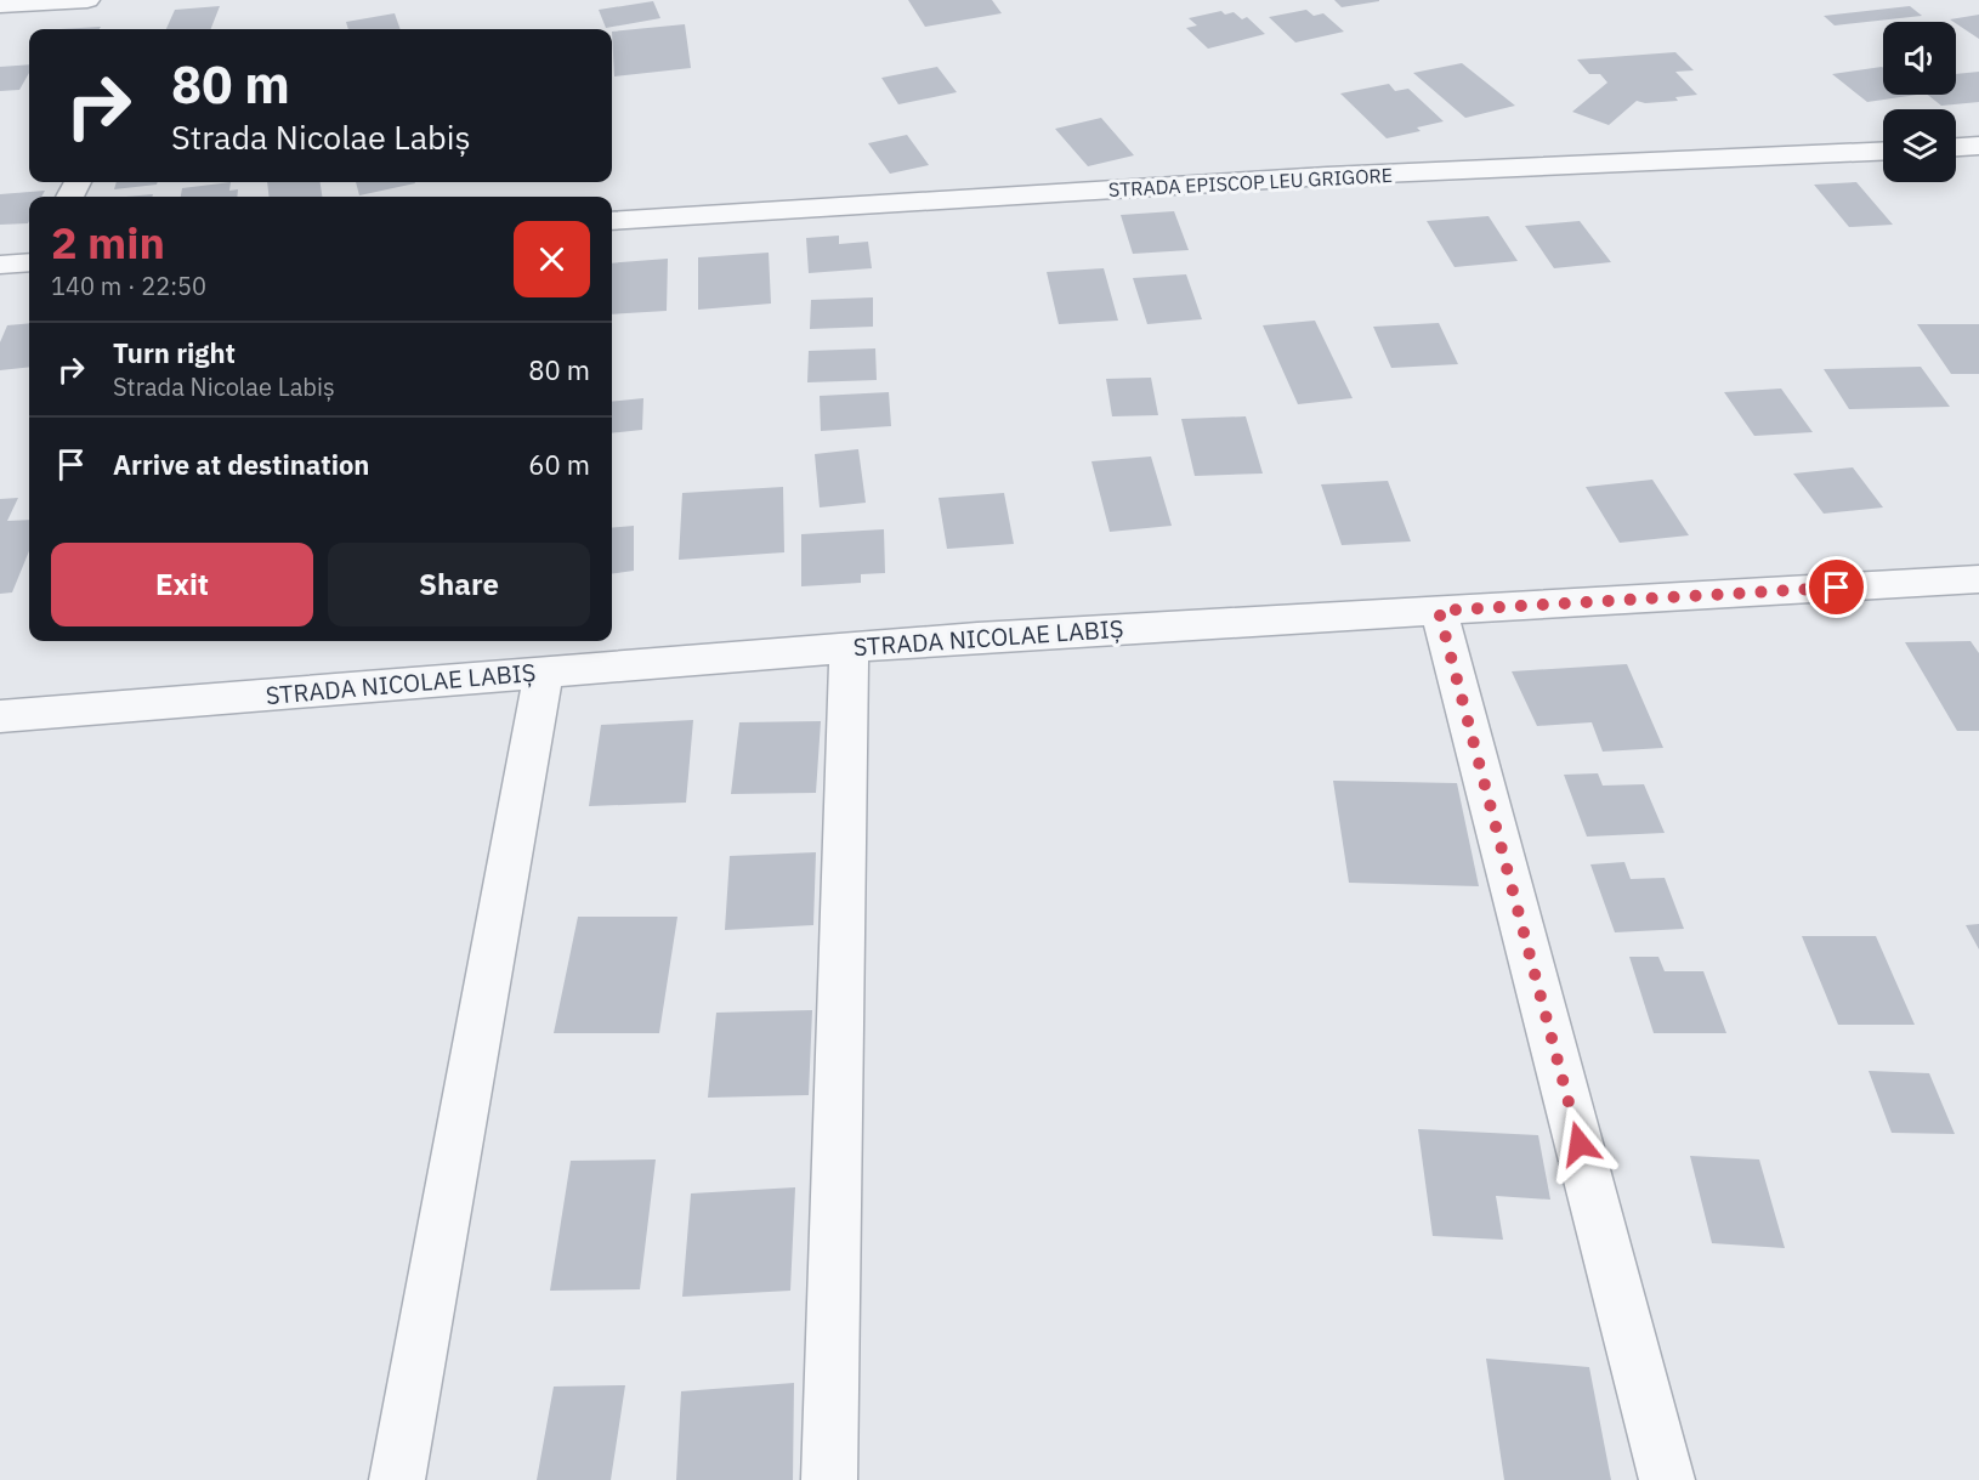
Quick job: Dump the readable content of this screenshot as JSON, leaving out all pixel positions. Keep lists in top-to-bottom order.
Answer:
{
  "streets": {
    "street": ["STRADA EPISCOP LEU GRIGORE", "STRADA NICOLAE LABIȘ"]
  },
  "page": {
    "turn": ["80 m", "Strada Nicolae Labiș"],
    "heading": ["2 min", "140 m · 22:50"],
    "list": [
      {
        "name": "Turn right",
        "note": "Strada Nicolae Labiș",
        "value": "80 m"
      },
      {
        "name": "Arrive at destination",
        "value": "60 m"
      }
    ],
    "buttons": ["Exit", "Share"]
  }
}
